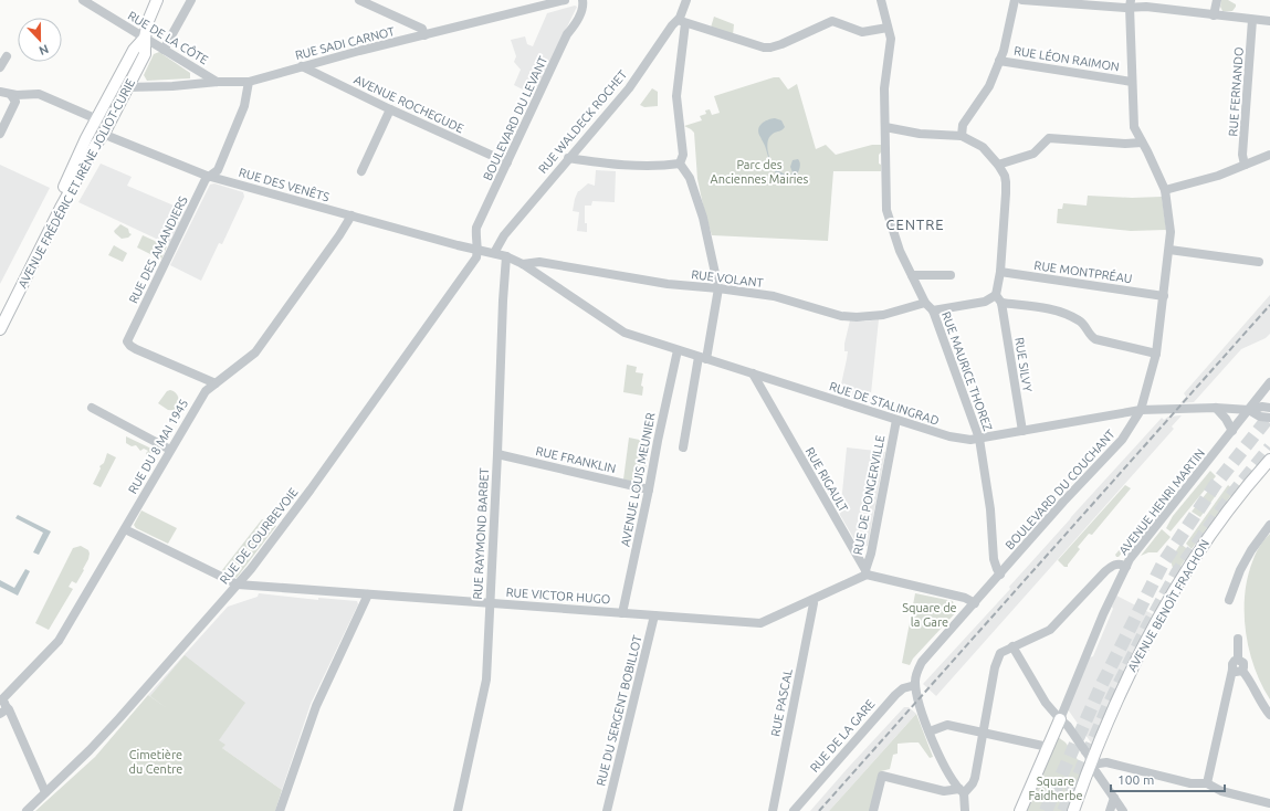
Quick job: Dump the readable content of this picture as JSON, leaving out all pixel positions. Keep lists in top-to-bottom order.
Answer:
{
  "streets": {
    "main road": ["AVENUE FRÉDÉRIC ET IRÈNE JOLIOT-CURIE", "AVENUE BENOÎT FRACHON"],
    "street": [
      "RUE DE LA CÔTE",
      "RUE SADI CARNOT",
      "RUE LÉON RAIMON",
      "RUE FERNANDO",
      "AVENUE ROCHEGUDE",
      "BOULEVARD DU LEVANT",
      "RUE WALDECK ROCHET",
      "RUE DES VENÊTS",
      "RUE DES AMANDIERS",
      "RUE MONTPRÉAU",
      "RUE VOLANT",
      "RUE SILVY",
      "RUE MAURICE THOREZ",
      "RUE DE STALINGRAD",
      "RUE DU 8 MAI 1945",
      "RUE FRANKLIN",
      "AVENUE LOUIS MEUNIER",
      "RUE RIGAULT",
      "BOULEVARD DU COUCHANT",
      "RUE DE PONGERVILLE",
      "AVENUE HENRI MARTIN",
      "RUE RAYMOND BARBET",
      "RUE DE COURBEVOIE",
      "RUE VICTOR HUGO",
      "RUE PASCAL",
      "RUE DU SERGENT BOBILLOT",
      "RUE DE LA GARE"
    ]
  },
  "crossings": [
    ["RUE DE LA CÔTE", "RUE SADI CARNOT"],
    ["RUE DE LA CÔTE", "AVENUE FRÉDÉRIC ET IRÈNE JOLIOT-CURIE"],
    ["RUE SADI CARNOT", "AVENUE ROCHEGUDE"],
    ["RUE SADI CARNOT", "AVENUE FRÉDÉRIC ET IRÈNE JOLIOT-CURIE"],
    ["RUE SADI CARNOT", "RUE DES AMANDIERS"],
    ["RUE LÉON RAIMON", "BOULEVARD DU COUCHANT"],
    ["AVENUE ROCHEGUDE", "BOULEVARD DU LEVANT"],
    ["BOULEVARD DU LEVANT", "RUE DES VENÊTS"],
    ["BOULEVARD DU LEVANT", "RUE DE COURBEVOIE"],
    ["RUE WALDECK ROCHET", "RUE DES VENÊTS"],
    ["AVENUE FRÉDÉRIC ET IRÈNE JOLIOT-CURIE", "RUE DES VENÊTS"],
    ["RUE DES VENÊTS", "RUE DES AMANDIERS"],
    ["RUE DES VENÊTS", "RUE DE STALINGRAD"],
    ["RUE DES VENÊTS", "RUE DU 8 MAI 1945"],
    ["RUE DES VENÊTS", "RUE RAYMOND BARBET"],
    ["RUE DES VENÊTS", "RUE DE COURBEVOIE"],
    ["RUE DES AMANDIERS", "RUE DU 8 MAI 1945"],
    ["RUE MONTPRÉAU", "BOULEVARD DU COUCHANT"],
    ["RUE VOLANT", "RUE MAURICE THOREZ"],
    ["RUE VOLANT", "RUE DE STALINGRAD"],
    ["RUE SILVY", "RUE DE STALINGRAD"],
    ["RUE MAURICE THOREZ", "RUE DE STALINGRAD"],
    ["RUE MAURICE THOREZ", "BOULEVARD DU COUCHANT"],
    ["RUE DE STALINGRAD", "AVENUE LOUIS MEUNIER"],
    ["RUE DE STALINGRAD", "RUE RIGAULT"],
    ["RUE DE STALINGRAD", "BOULEVARD DU COUCHANT"],
    ["RUE DE STALINGRAD", "RUE DE PONGERVILLE"],
    ["RUE DE STALINGRAD", "AVENUE HENRI MARTIN"],
    ["RUE DE STALINGRAD", "RUE RAYMOND BARBET"],
    ["RUE DU 8 MAI 1945", "RUE DE COURBEVOIE"],
    ["RUE FRANKLIN", "AVENUE LOUIS MEUNIER"],
    ["RUE FRANKLIN", "RUE RAYMOND BARBET"],
    ["AVENUE LOUIS MEUNIER", "RUE VICTOR HUGO"],
    ["RUE RIGAULT", "RUE DE PONGERVILLE"],
    ["RUE RIGAULT", "RUE VICTOR HUGO"],
    ["BOULEVARD DU COUCHANT", "RUE DE LA GARE"],
    ["RUE DE PONGERVILLE", "RUE VICTOR HUGO"],
    ["RUE RAYMOND BARBET", "RUE VICTOR HUGO"],
    ["RUE DE COURBEVOIE", "RUE VICTOR HUGO"],
    ["RUE VICTOR HUGO", "RUE PASCAL"],
    ["RUE VICTOR HUGO", "RUE DU SERGENT BOBILLOT"]
  ],
  "districts": ["CENTRE"],
  "parks": [
    "Parc des Anciennes Mairies",
    "Square de la Gare",
    "Cimetière du Centre",
    "Square Faidherbe"
  ],
  "scale_bar": "100 m",
  "north": "bottom"
}
